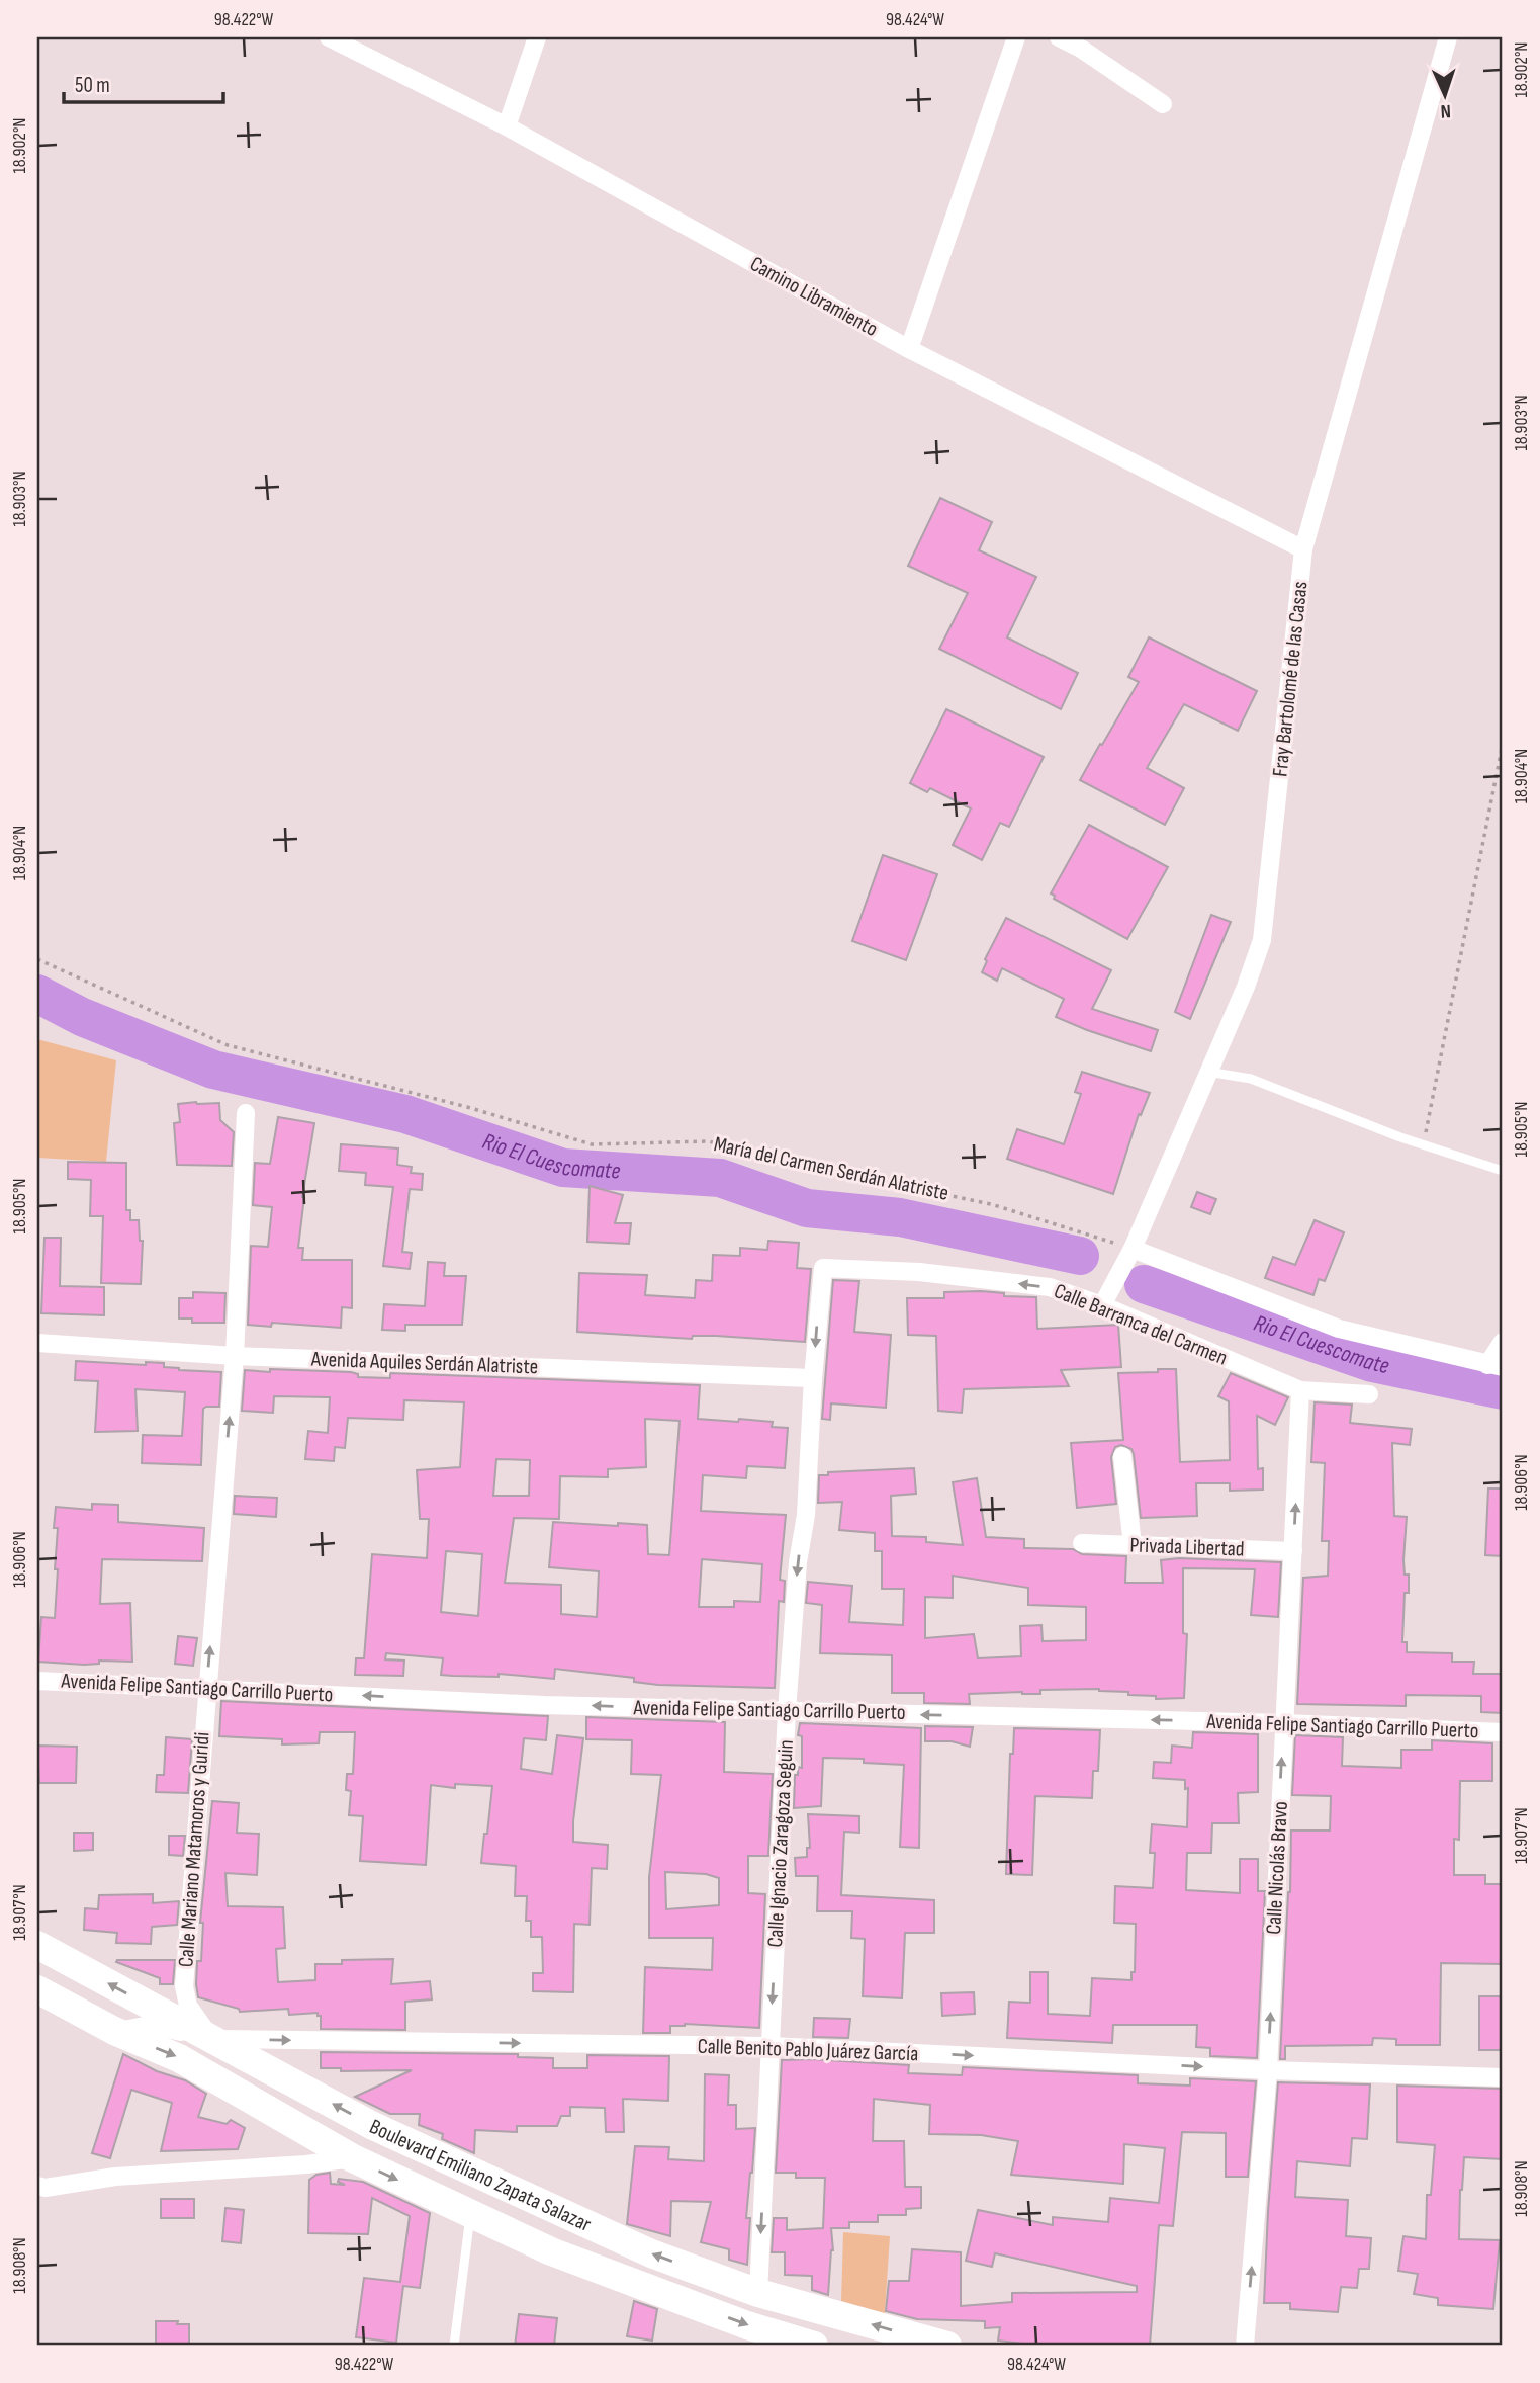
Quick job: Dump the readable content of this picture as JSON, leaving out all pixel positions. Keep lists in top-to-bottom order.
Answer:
{
  "streets": {
    "main road": ["Boulevard Emiliano Zapata Salazar"],
    "street": [
      "Camino Libramiento",
      "Fray Bartolomé de las Casas",
      "Calle Barranca del Carmen",
      "Avenida Aquiles Serdán Alatriste",
      "Privada Libertad",
      "Avenida Felipe Santiago Carrillo Puerto",
      "Calle Ignacio Zaragoza Seguin",
      "Calle Mariano Matamoros y Guridi",
      "Calle Nicolás Bravo",
      "Calle Benito Pablo Juárez García"
    ],
    "path": ["María del Carmen Serdán Alatriste"]
  },
  "crossings": [
    ["Camino Libramiento", "Fray Bartolomé de las Casas"],
    ["Fray Bartolomé de las Casas", "María del Carmen Serdán Alatriste"],
    ["Fray Bartolomé de las Casas", "Calle Barranca del Carmen"],
    ["Calle Barranca del Carmen", "Calle Ignacio Zaragoza Seguin"],
    ["Calle Barranca del Carmen", "Calle Nicolás Bravo"],
    ["Avenida Aquiles Serdán Alatriste", "Calle Ignacio Zaragoza Seguin"],
    ["Avenida Aquiles Serdán Alatriste", "Calle Mariano Matamoros y Guridi"],
    ["Privada Libertad", "Calle Nicolás Bravo"],
    ["Avenida Felipe Santiago Carrillo Puerto", "Calle Ignacio Zaragoza Seguin"],
    ["Avenida Felipe Santiago Carrillo Puerto", "Calle Mariano Matamoros y Guridi"],
    ["Avenida Felipe Santiago Carrillo Puerto", "Calle Nicolás Bravo"],
    ["Calle Ignacio Zaragoza Seguin", "Calle Benito Pablo Juárez García"],
    ["Calle Ignacio Zaragoza Seguin", "Boulevard Emiliano Zapata Salazar"],
    ["Calle Mariano Matamoros y Guridi", "Calle Benito Pablo Juárez García"],
    ["Calle Mariano Matamoros y Guridi", "Boulevard Emiliano Zapata Salazar"],
    ["Calle Nicolás Bravo", "Calle Benito Pablo Juárez García"],
    ["Calle Benito Pablo Juárez García", "Boulevard Emiliano Zapata Salazar"]
  ],
  "one_way": [
    "Calle Barranca del Carmen",
    "Avenida Felipe Santiago Carrillo Puerto",
    "Calle Ignacio Zaragoza Seguin",
    "Calle Mariano Matamoros y Guridi",
    "Calle Nicolás Bravo",
    "Calle Benito Pablo Juárez García"
  ],
  "water": ["Rio El Cuescomate"],
  "scale_bar": "50 m",
  "north": "bottom",
  "coordinates": [
    "98.422°W",
    "98.424°W",
    "18.902°N",
    "18.903°N",
    "18.904°N",
    "18.905°N",
    "18.906°N",
    "18.907°N",
    "18.908°N"
  ]
}
